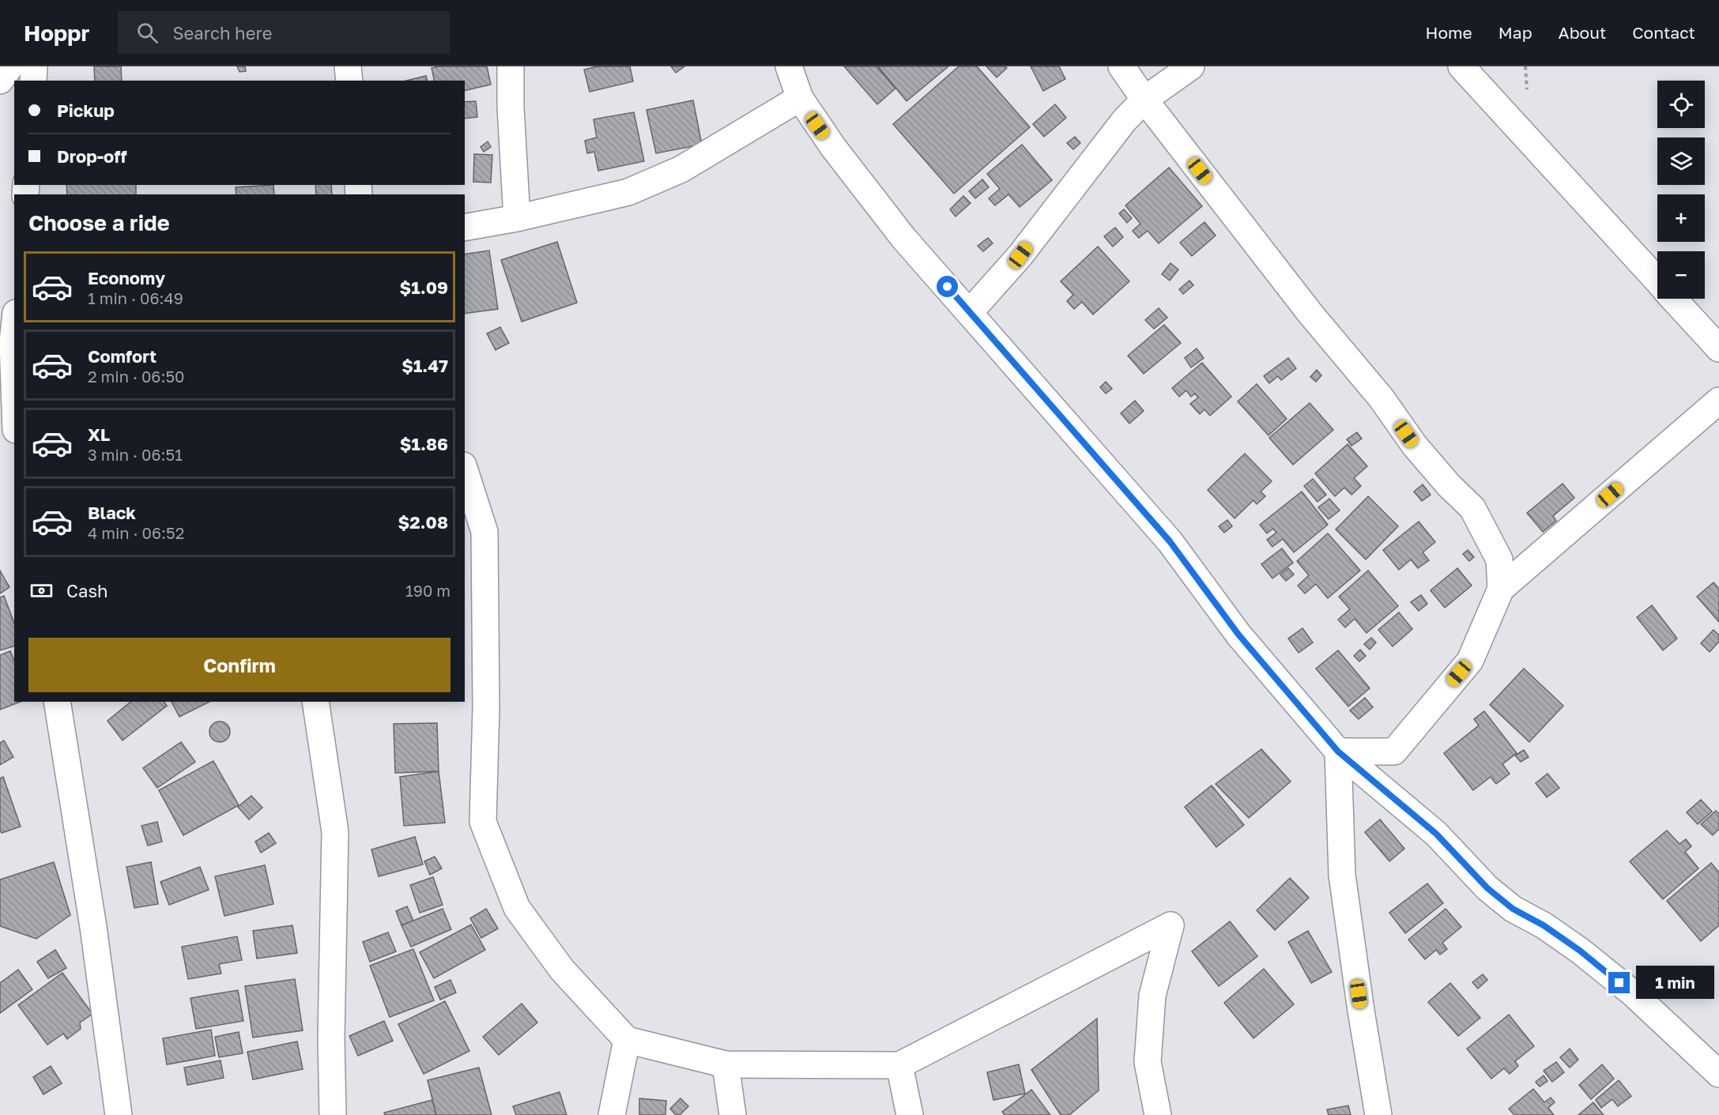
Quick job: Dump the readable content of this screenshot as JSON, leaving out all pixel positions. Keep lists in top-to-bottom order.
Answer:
{
  "page": {
    "header": "Hoppr",
    "search": "Search here",
    "nav": [
      "Home",
      "Map",
      "About",
      "Contact"
    ],
    "map_buttons": ["+", "−"],
    "banner": ["Pickup", "Drop-off"],
    "heading": "Choose a ride",
    "list": [
      {
        "name": "Economy",
        "note": "1 min · 06:49",
        "value": "$1.09"
      },
      {
        "name": "Comfort",
        "note": "2 min · 06:50",
        "value": "$1.47"
      },
      {
        "name": "XL",
        "note": "3 min · 06:51",
        "value": "$1.86"
      },
      {
        "name": "Black",
        "note": "4 min · 06:52",
        "value": "$2.08"
      }
    ],
    "pay": ["Cash", "190 m"],
    "buttons": "Confirm",
    "bubble": "1 min"
  }
}
